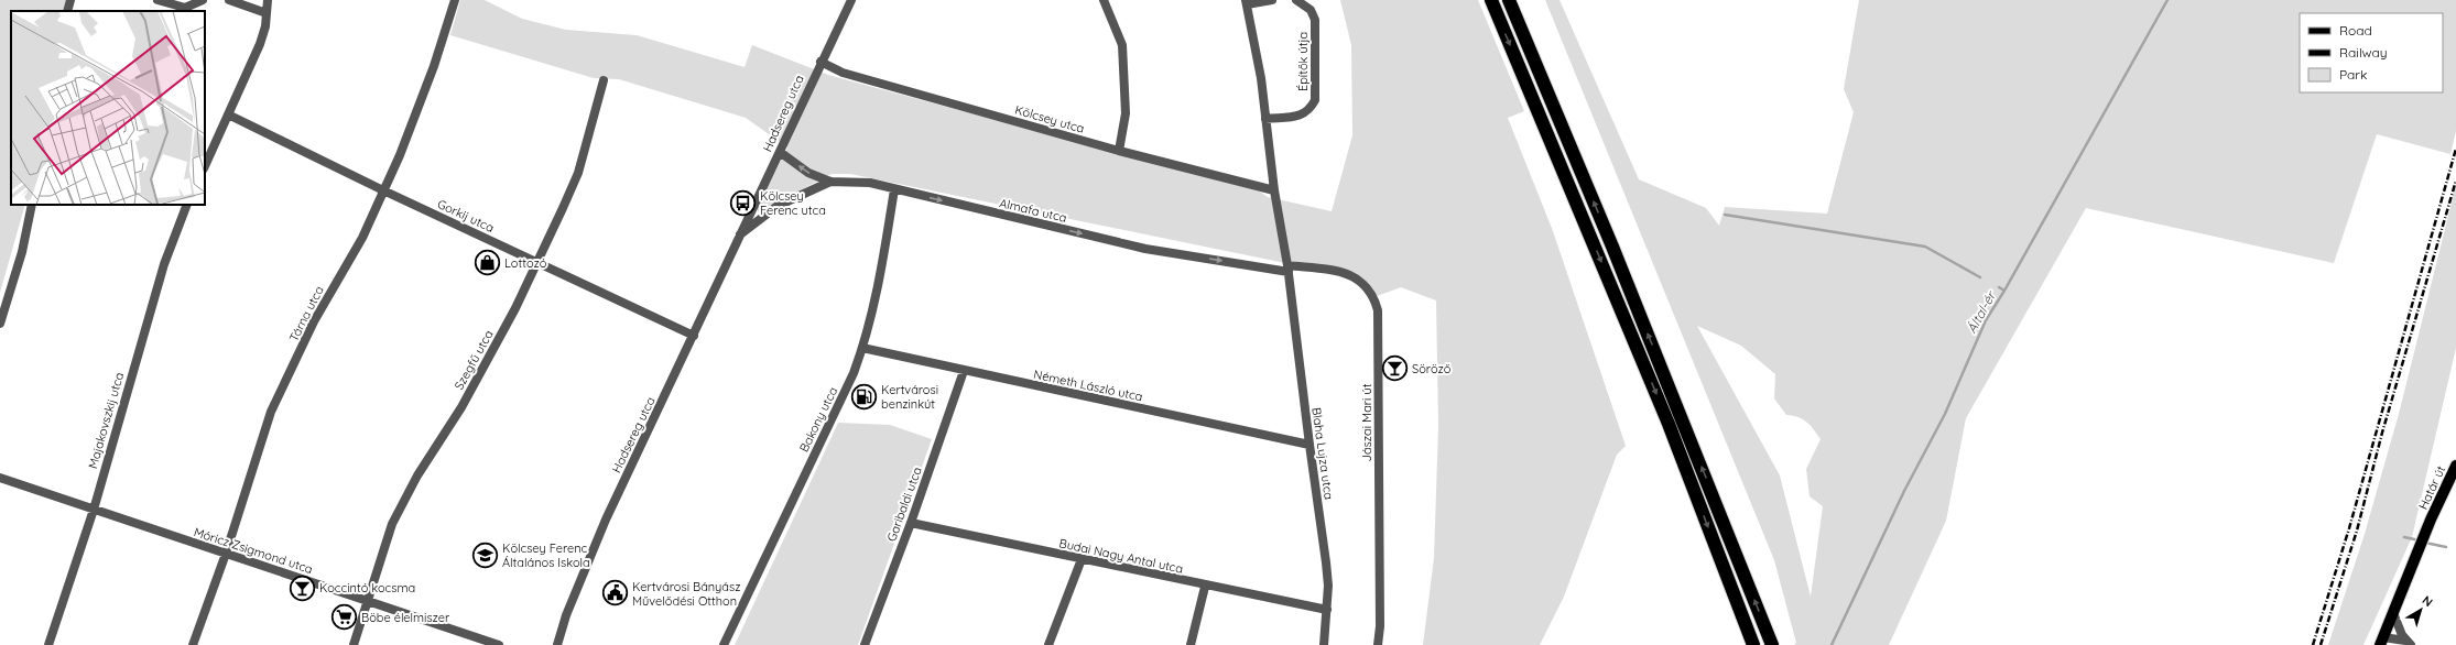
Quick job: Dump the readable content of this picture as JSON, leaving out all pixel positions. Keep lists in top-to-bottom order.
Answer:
{
  "streets": {
    "main road": ["Határ út"],
    "street": [
      "Építők útja",
      "Hadsereg utca",
      "Kölcsey utca",
      "Almafa utca",
      "Gorkij utca",
      "Tárna utca",
      "Szegfű utca",
      "Németh László utca",
      "Bakony utca",
      "Majakovszkij utca",
      "Jászai Mari út",
      "Blaha Lujza utca",
      "Garibaldi utca",
      "Móricz Zsigmond utca",
      "Budai Nagy Antal utca"
    ]
  },
  "crossings": [
    ["Hadsereg utca", "Kölcsey utca"],
    ["Hadsereg utca", "Almafa utca"],
    ["Hadsereg utca", "Gorkij utca"],
    ["Almafa utca", "Bakony utca"],
    ["Almafa utca", "Jászai Mari út"],
    ["Almafa utca", "Blaha Lujza utca"],
    ["Gorkij utca", "Tárna utca"],
    ["Gorkij utca", "Szegfű utca"],
    ["Tárna utca", "Móricz Zsigmond utca"],
    ["Szegfű utca", "Móricz Zsigmond utca"],
    ["Németh László utca", "Bakony utca"],
    ["Németh László utca", "Blaha Lujza utca"],
    ["Németh László utca", "Garibaldi utca"],
    ["Majakovszkij utca", "Móricz Zsigmond utca"],
    ["Jászai Mari út", "Blaha Lujza utca"],
    ["Blaha Lujza utca", "Budai Nagy Antal utca"],
    ["Garibaldi utca", "Budai Nagy Antal utca"]
  ],
  "water": ["Által-ér"],
  "places": {
    "bus stop": ["Kölcsey Ferenc utca"],
    "shop": ["Lottozó"],
    "bar": ["Söröző", "Koccintó kocsma"],
    "fuel station": ["Kertvárosi benzinkút"],
    "school or university": ["Kölcsey Ferenc Általános Iskola"],
    "public building": ["Kertvárosi Bányász Művelődési Otthon"],
    "supermarket": ["Böbe élelmiszer"]
  },
  "legend": ["Road", "Railway", "Park"],
  "north": "top right"
}
